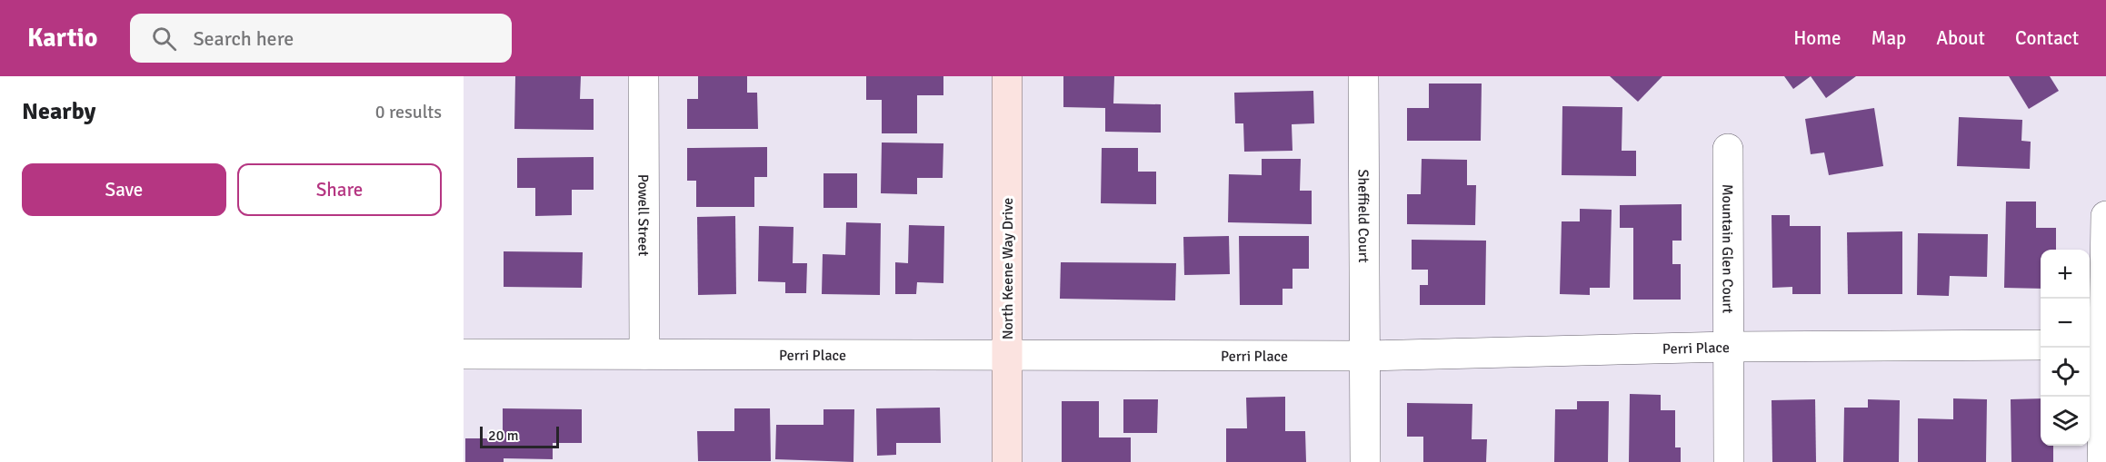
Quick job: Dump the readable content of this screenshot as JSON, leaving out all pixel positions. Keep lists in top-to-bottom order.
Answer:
{
  "streets": {
    "street": [
      "Powell Street",
      "Sheffield Court",
      "Mountain Glen Court",
      "North Keene Way Drive",
      "Perri Place"
    ]
  },
  "crossings": [
    ["Powell Street", "Perri Place"],
    ["Sheffield Court", "Perri Place"],
    ["Mountain Glen Court", "Perri Place"],
    ["North Keene Way Drive", "Perri Place"]
  ],
  "scale_bar": "20 m",
  "page": {
    "header": "Kartio",
    "search": "Search here",
    "nav": [
      "Home",
      "Map",
      "About",
      "Contact"
    ],
    "heading": ["Nearby", "0 results"],
    "buttons": ["Save", "Share"],
    "map_buttons": ["+", "−"],
    "scale": "20 m"
  }
}
